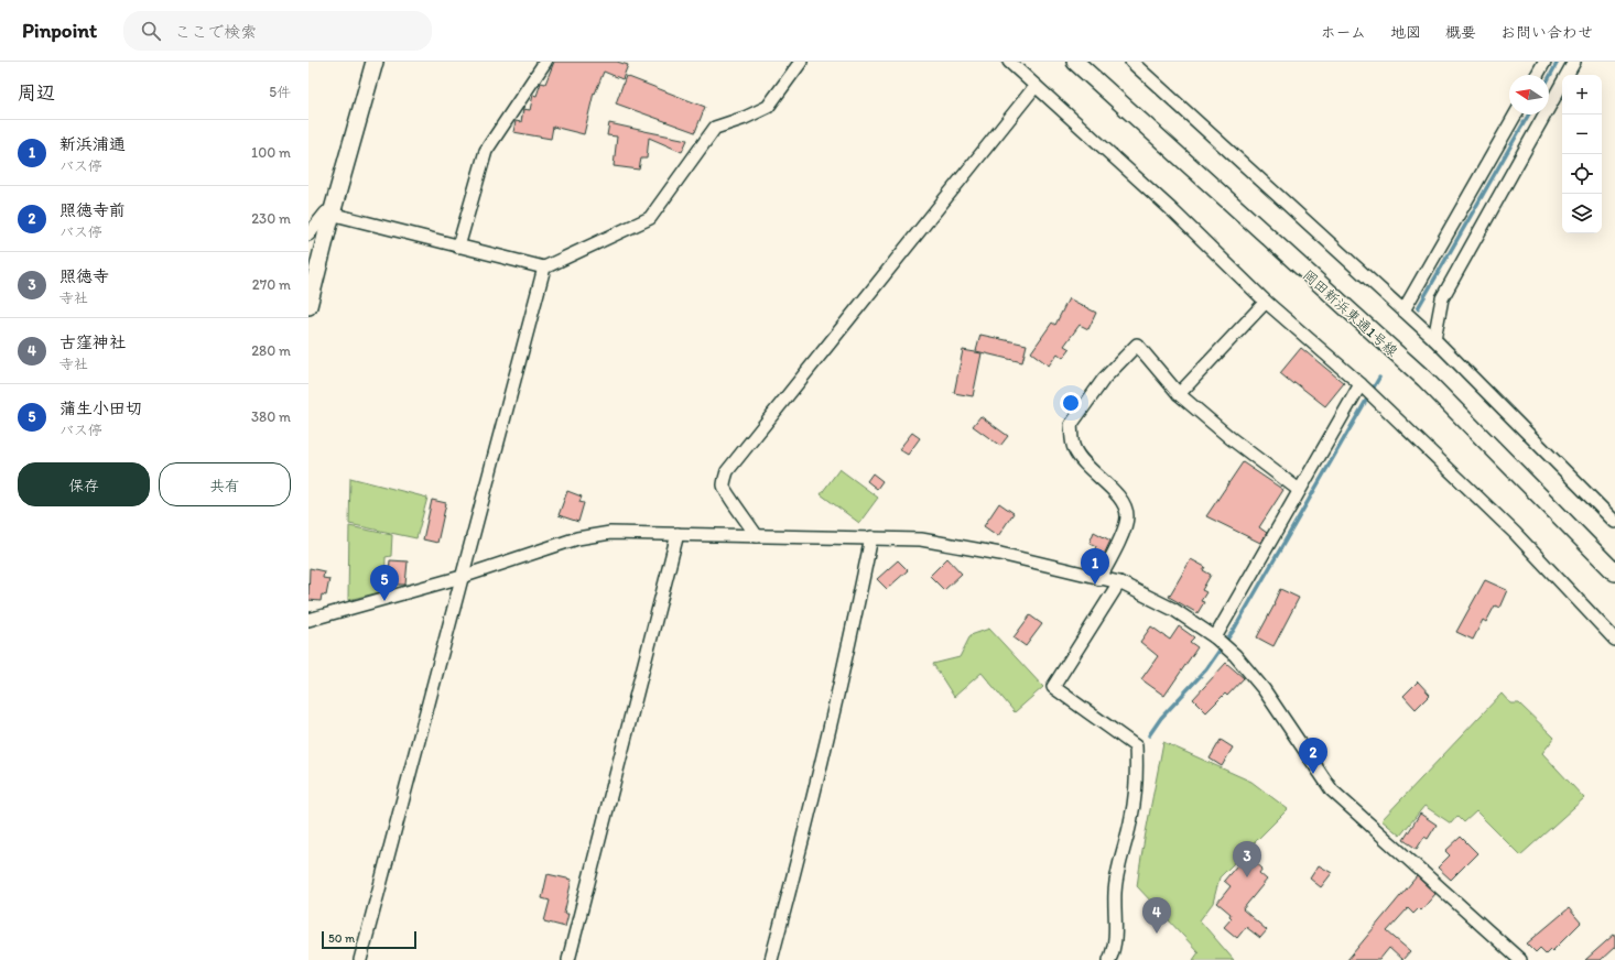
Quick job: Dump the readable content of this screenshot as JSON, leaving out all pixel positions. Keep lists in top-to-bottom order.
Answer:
{
  "streets": {
    "street": ["岡田新浜東通1号線"]
  },
  "scale_bar": "50 m",
  "north": "left",
  "page": {
    "header": "Pinpoint",
    "search": "ここで検索",
    "nav": [
      "ホーム",
      "地図",
      "概要",
      "お問い合わせ"
    ],
    "heading": ["周辺", "5件"],
    "map_buttons": ["+", "−"],
    "list": [
      {
        "mark": "1",
        "name": "新浜浦通",
        "note": "バス停",
        "value": "100 m"
      },
      {
        "mark": "2",
        "name": "照徳寺前",
        "note": "バス停",
        "value": "230 m"
      },
      {
        "mark": "3",
        "name": "照徳寺",
        "note": "寺社",
        "value": "270 m"
      },
      {
        "mark": "4",
        "name": "古窪神社",
        "note": "寺社",
        "value": "280 m"
      },
      {
        "mark": "5",
        "name": "蒲生小田切",
        "note": "バス停",
        "value": "380 m"
      }
    ],
    "buttons": ["保存", "共有"],
    "pins": [
      "1",
      "5",
      "2",
      "3",
      "4"
    ],
    "scale": "50 m"
  }
}
